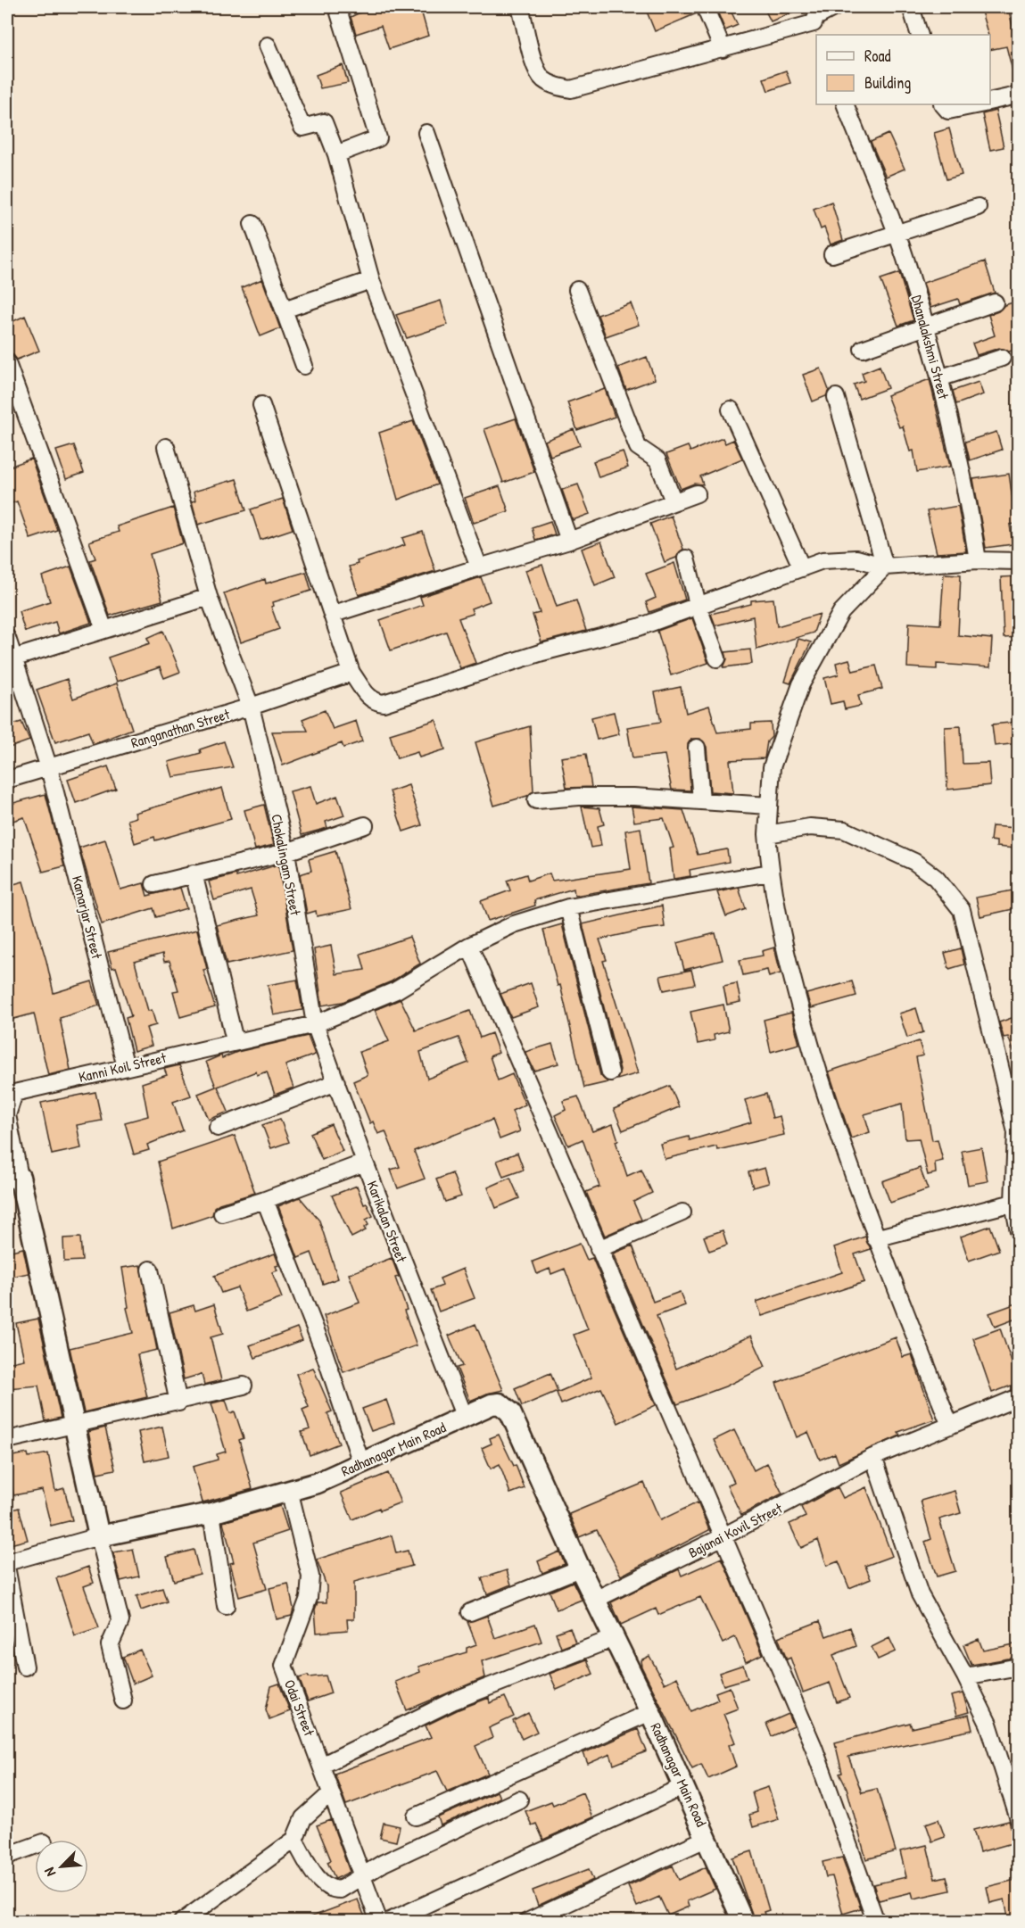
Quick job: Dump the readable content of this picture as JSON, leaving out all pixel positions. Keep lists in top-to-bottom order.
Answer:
{
  "streets": {
    "street": [
      "Dhanalakshmi Street",
      "Ranganathan Street",
      "Chokalingam Street",
      "Kamarjar Street",
      "Kanni Koil Street",
      "Karikalan Street",
      "Radhanagar Main Road",
      "Bajanai Kovil Street",
      "Odai Street"
    ]
  },
  "crossings": [
    ["Ranganathan Street", "Chokalingam Street"],
    ["Ranganathan Street", "Kamarjar Street"],
    ["Chokalingam Street", "Kanni Koil Street"],
    ["Chokalingam Street", "Karikalan Street"],
    ["Kamarjar Street", "Kanni Koil Street"],
    ["Kanni Koil Street", "Karikalan Street"],
    ["Karikalan Street", "Radhanagar Main Road"],
    ["Radhanagar Main Road", "Bajanai Kovil Street"],
    ["Radhanagar Main Road", "Odai Street"]
  ],
  "legend": ["Road", "Building"],
  "north": "bottom left"
}
